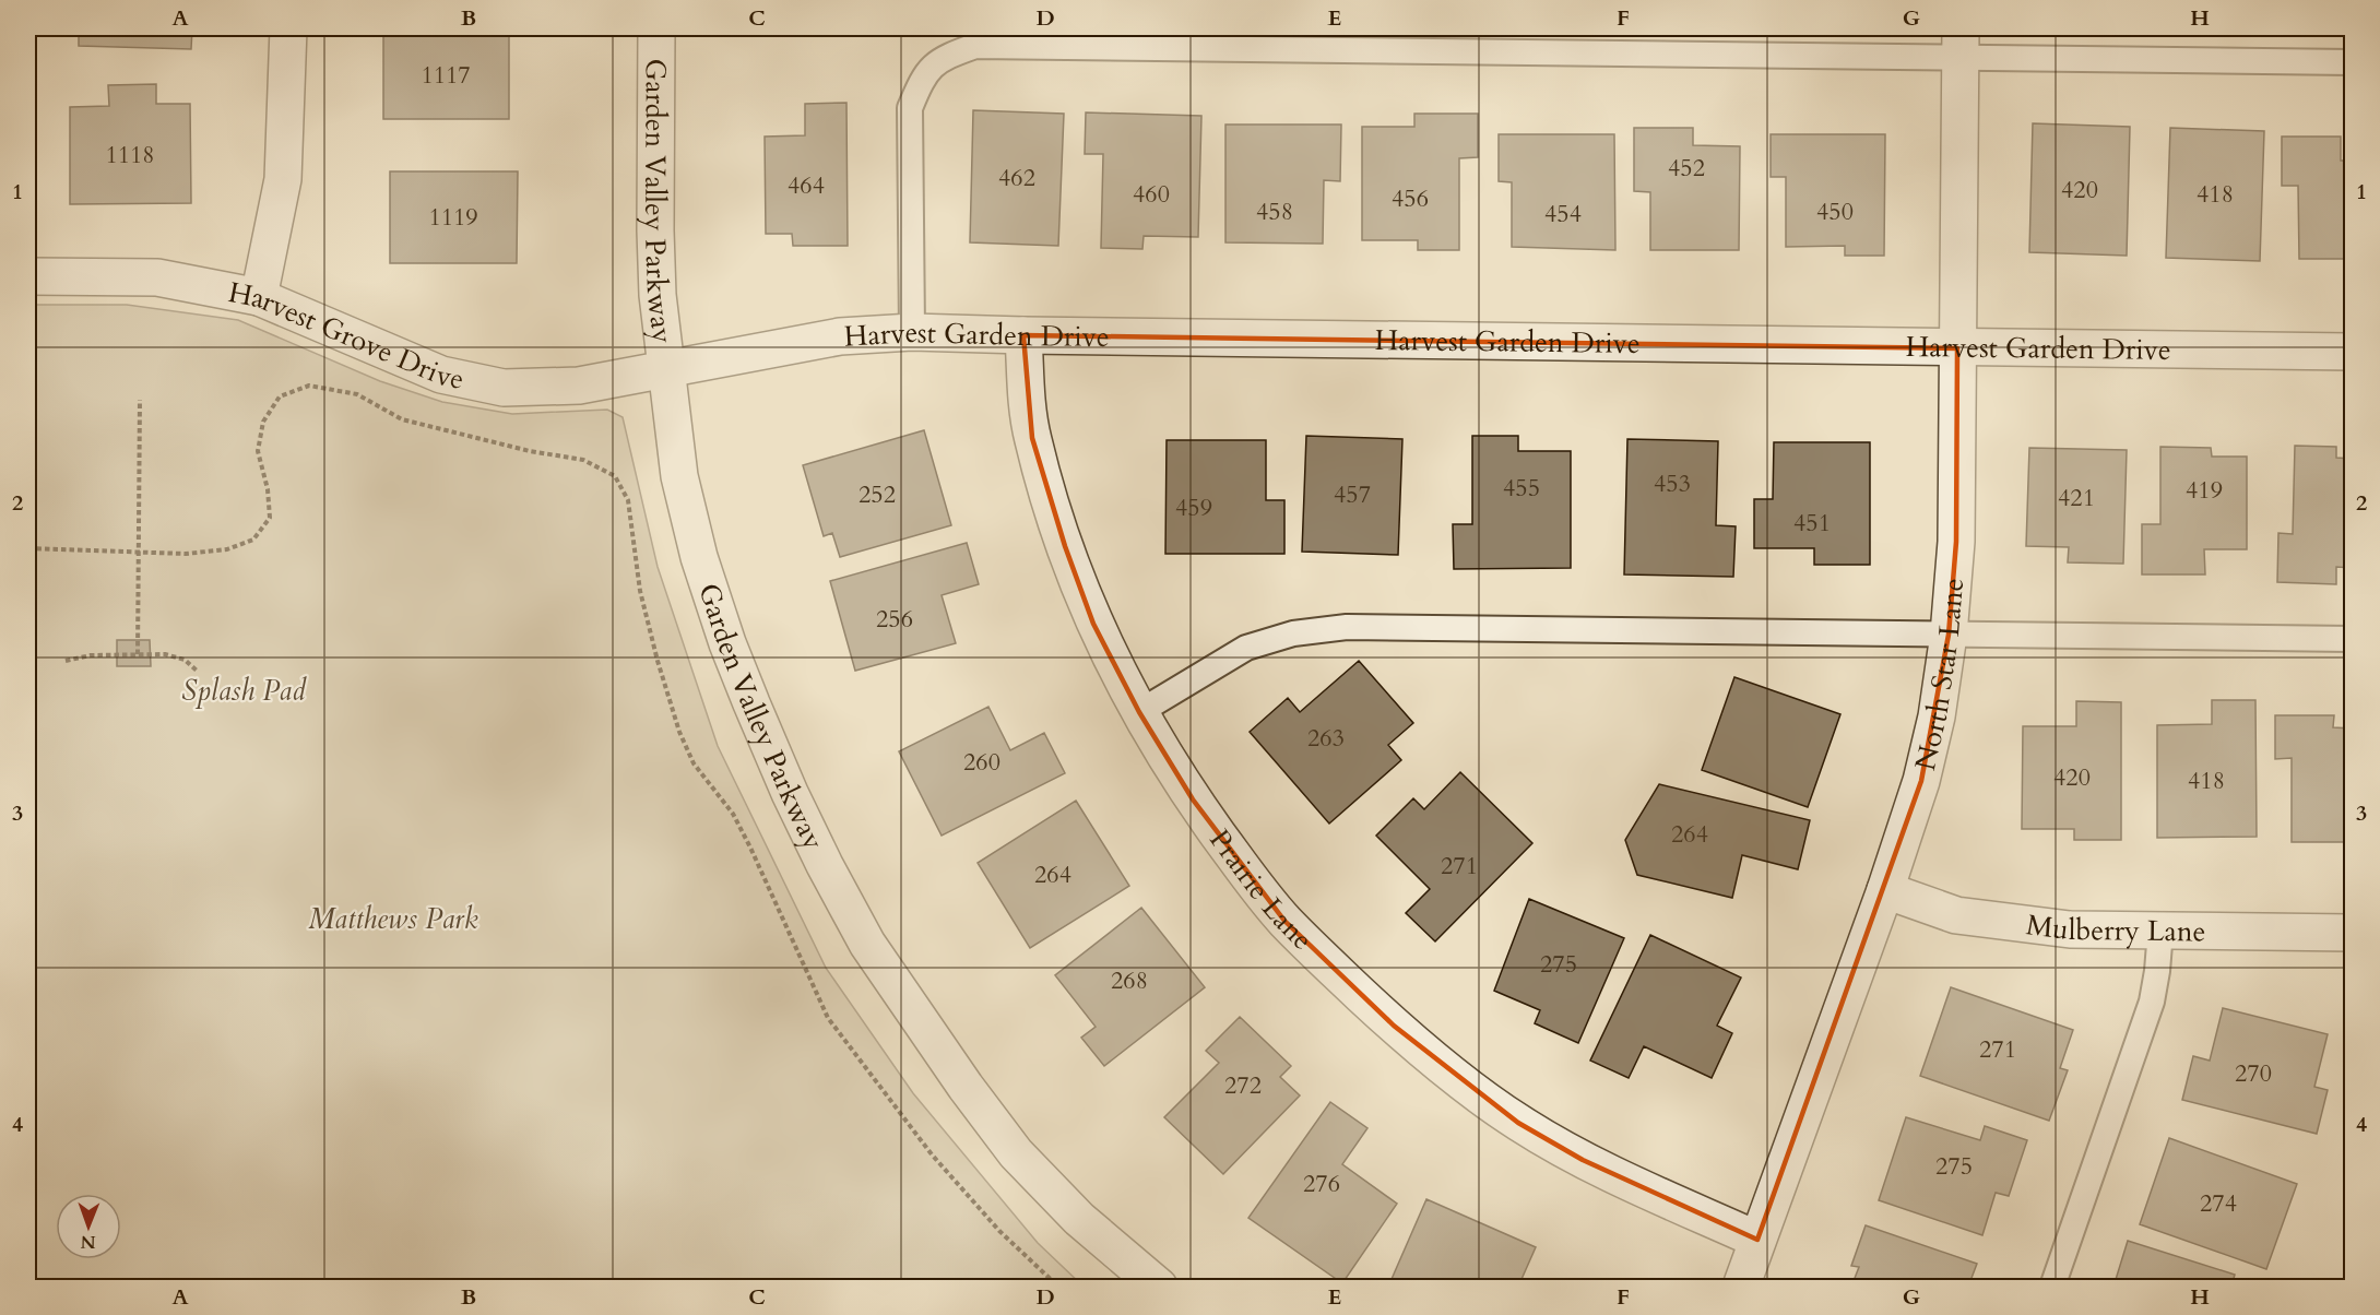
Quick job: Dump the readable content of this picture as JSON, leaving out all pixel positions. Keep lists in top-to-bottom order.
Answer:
{
  "streets": {
    "street": [
      "Garden Valley Parkway",
      "Harvest Grove Drive",
      "Harvest Garden Drive",
      "North Star Lane",
      "Prairie Lane",
      "Mulberry Lane"
    ]
  },
  "crossings": [
    ["Garden Valley Parkway", "Harvest Grove Drive"],
    ["Garden Valley Parkway", "Harvest Garden Drive"],
    ["Harvest Grove Drive", "Harvest Garden Drive"],
    ["Harvest Garden Drive", "North Star Lane"],
    ["Harvest Garden Drive", "Prairie Lane"],
    ["North Star Lane", "Prairie Lane"],
    ["North Star Lane", "Mulberry Lane"]
  ],
  "parks": ["Splash Pad", "Matthews Park"],
  "house_numbers": [
    "1117",
    "1118",
    "452",
    "462",
    "464",
    "420",
    "460",
    "418",
    "456",
    "458",
    "450",
    "454",
    "1119",
    "453",
    "455",
    "419",
    "252",
    "457",
    "421",
    "459",
    "451",
    "256",
    "263",
    "260",
    "420",
    "418",
    "264",
    "271",
    "264",
    "275",
    "268",
    "271",
    "270",
    "272",
    "275",
    "276",
    "274"
  ],
  "north": "bottom",
  "grid": {
    "columns": [
      "A",
      "B",
      "C",
      "D",
      "E",
      "F",
      "G",
      "H"
    ],
    "rows": [
      "1",
      "2",
      "3",
      "4"
    ]
  }
}
